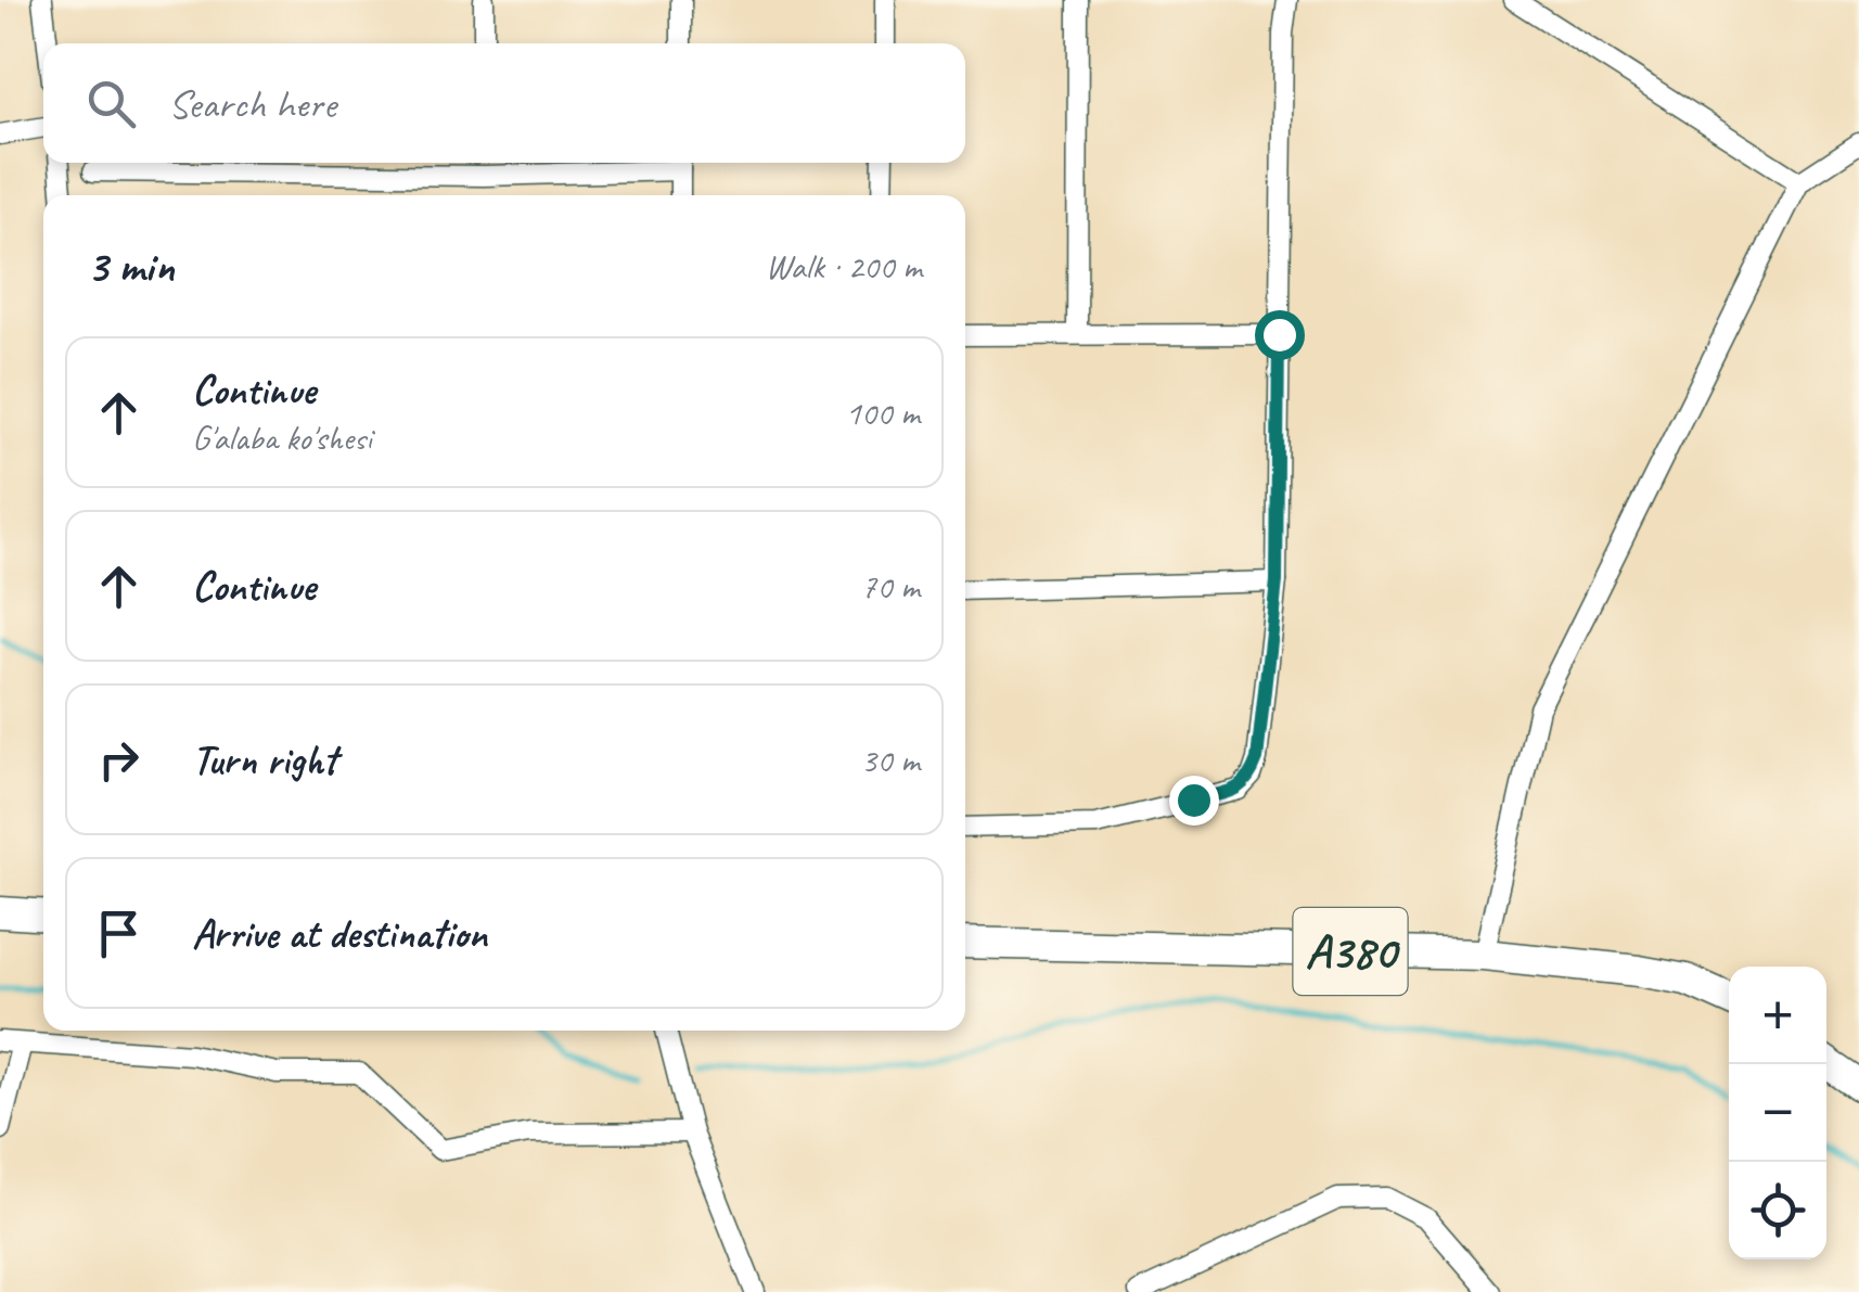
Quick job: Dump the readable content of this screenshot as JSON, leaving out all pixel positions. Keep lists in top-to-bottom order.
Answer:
{
  "streets": {
    "highway": ["A380"]
  },
  "page": {
    "search": "Search here",
    "heading": ["3 min", "Walk · 200 m"],
    "list": [
      ["Continue", "G'alaba ko'shesi", "100 m"],
      ["Continue", "70 m"],
      ["Turn right", "30 m"],
      "Arrive at destination"
    ],
    "map_buttons": ["+", "−"]
  }
}
